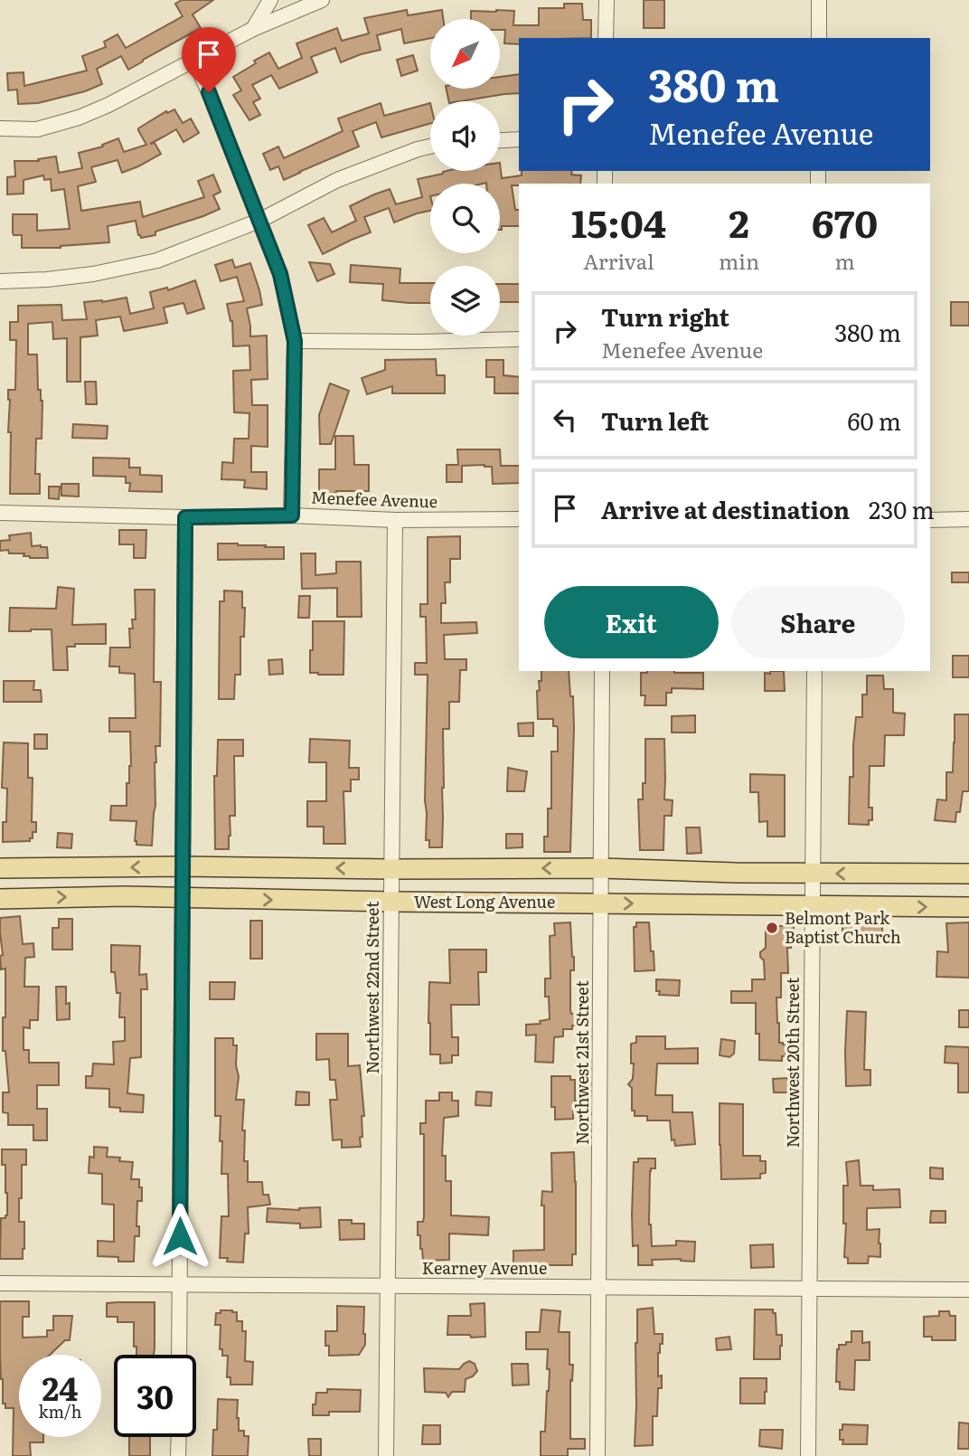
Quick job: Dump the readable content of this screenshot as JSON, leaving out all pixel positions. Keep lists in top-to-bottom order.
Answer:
{
  "streets": {
    "main road": ["West Long Avenue"],
    "street": [
      "Menefee Avenue",
      "Northwest 22nd Street",
      "Northwest 21st Street",
      "Northwest 20th Street",
      "Kearney Avenue"
    ]
  },
  "crossings": [
    ["Menefee Avenue", "Northwest 22nd Street"],
    ["West Long Avenue", "Northwest 22nd Street"],
    ["West Long Avenue", "Northwest 21st Street"],
    ["West Long Avenue", "Northwest 20th Street"],
    ["Northwest 22nd Street", "Kearney Avenue"],
    ["Northwest 21st Street", "Kearney Avenue"],
    ["Northwest 20th Street", "Kearney Avenue"]
  ],
  "places": ["Belmont Park Baptist Church"],
  "north": "bottom left",
  "page": {
    "turn": ["380 m", "Menefee Avenue"],
    "eta": [
      "15:04",
      "Arrival",
      "2",
      "min",
      "670",
      "m"
    ],
    "list": [
      {
        "name": "Turn right",
        "note": "Menefee Avenue",
        "value": "380 m"
      },
      {
        "name": "Turn left",
        "value": "60 m"
      },
      {
        "name": "Arrive at destination",
        "value": "230 m"
      }
    ],
    "buttons": ["Exit", "Share"],
    "speed": "24 km/h",
    "limit": "30"
  }
}
